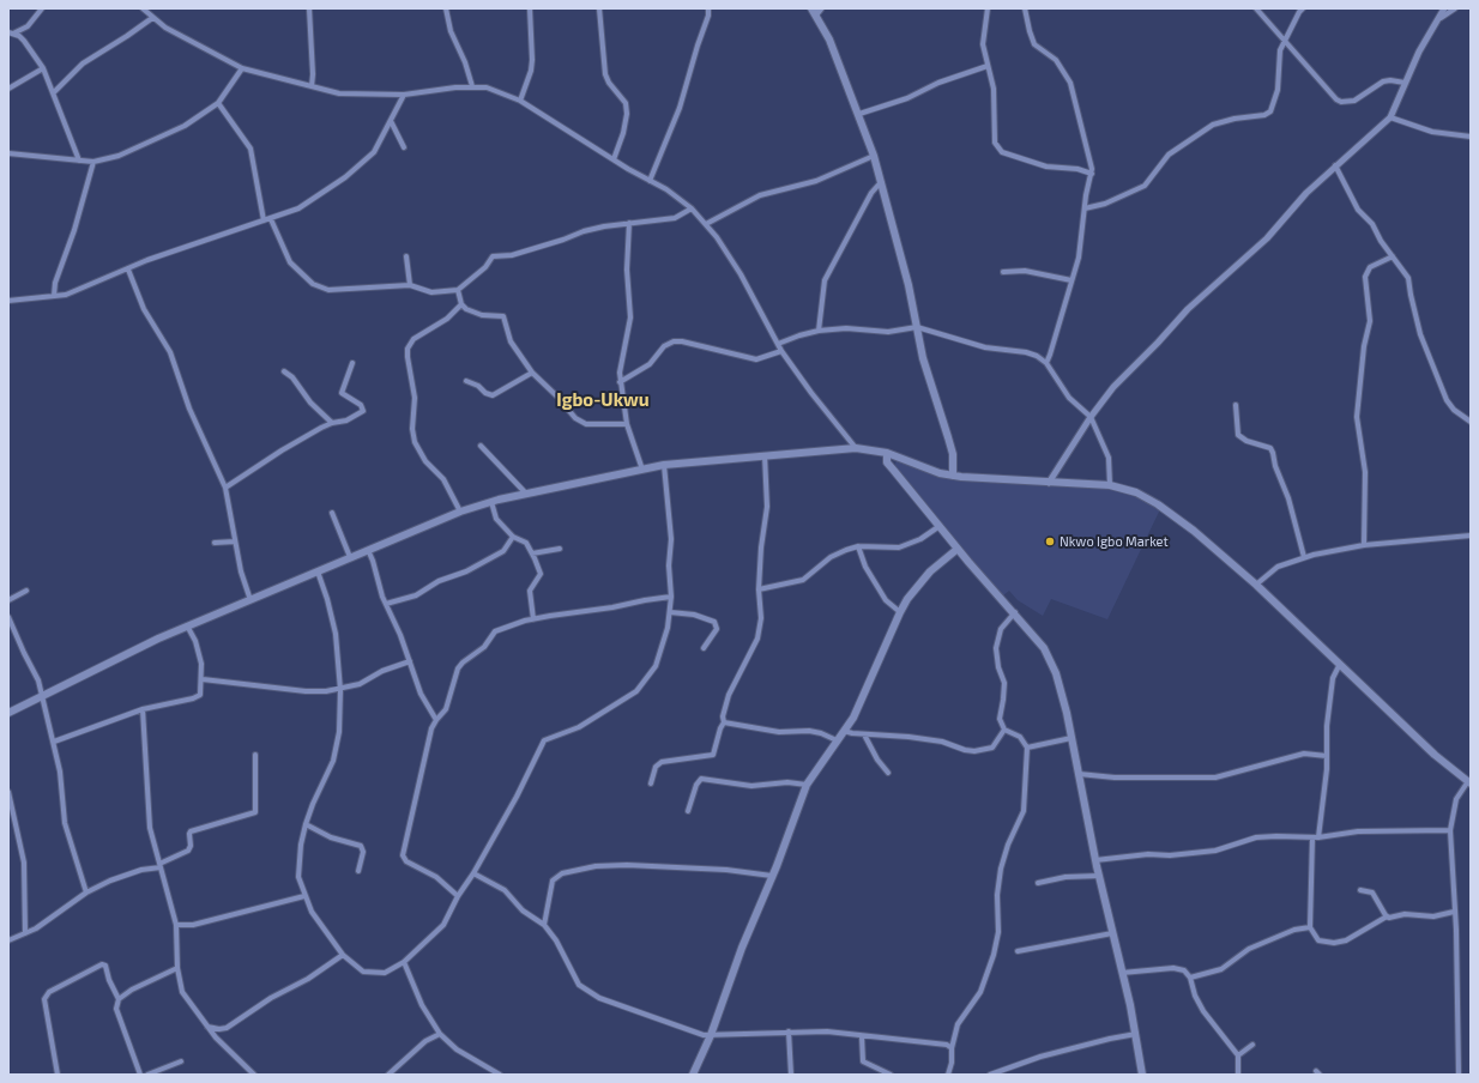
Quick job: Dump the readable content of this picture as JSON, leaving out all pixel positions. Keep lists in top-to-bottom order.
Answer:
{
  "districts": ["Igbo-Ukwu"],
  "places": ["Nkwo Igbo Market"]
}
